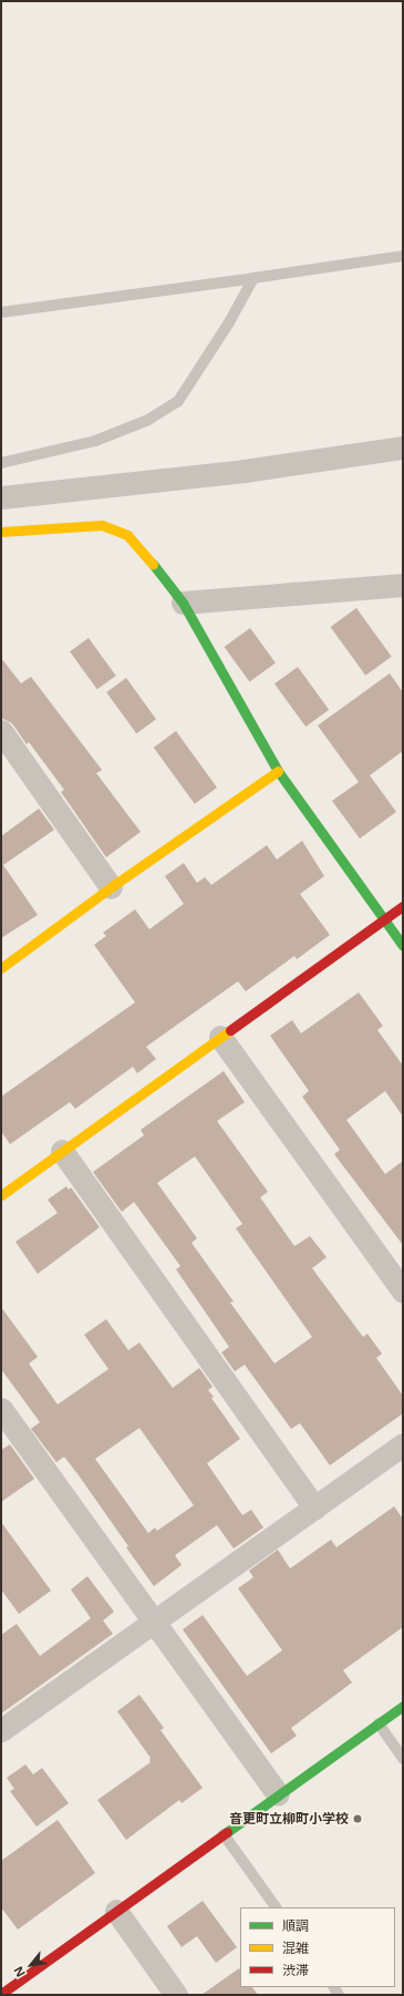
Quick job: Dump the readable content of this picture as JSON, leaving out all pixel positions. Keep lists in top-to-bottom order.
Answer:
{
  "places": ["音更町立柳町小学校"],
  "legend": ["順調", "混雑", "渋滞"],
  "north": "bottom left"
}
